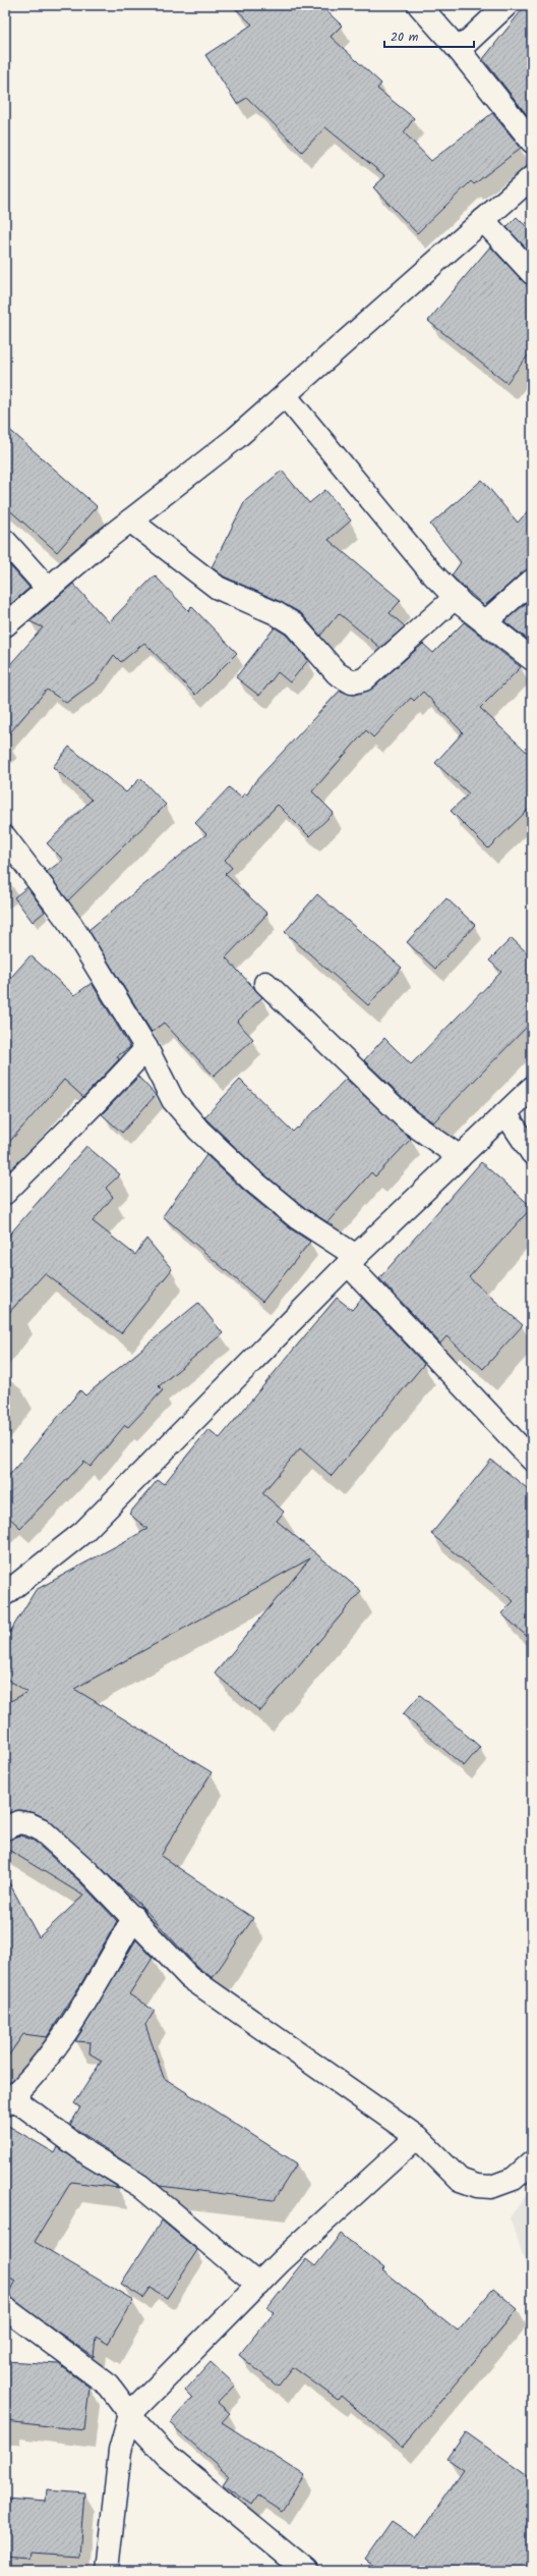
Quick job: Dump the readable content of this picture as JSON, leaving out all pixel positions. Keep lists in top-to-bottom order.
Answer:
{
  "scale_bar": "20 m"
}
